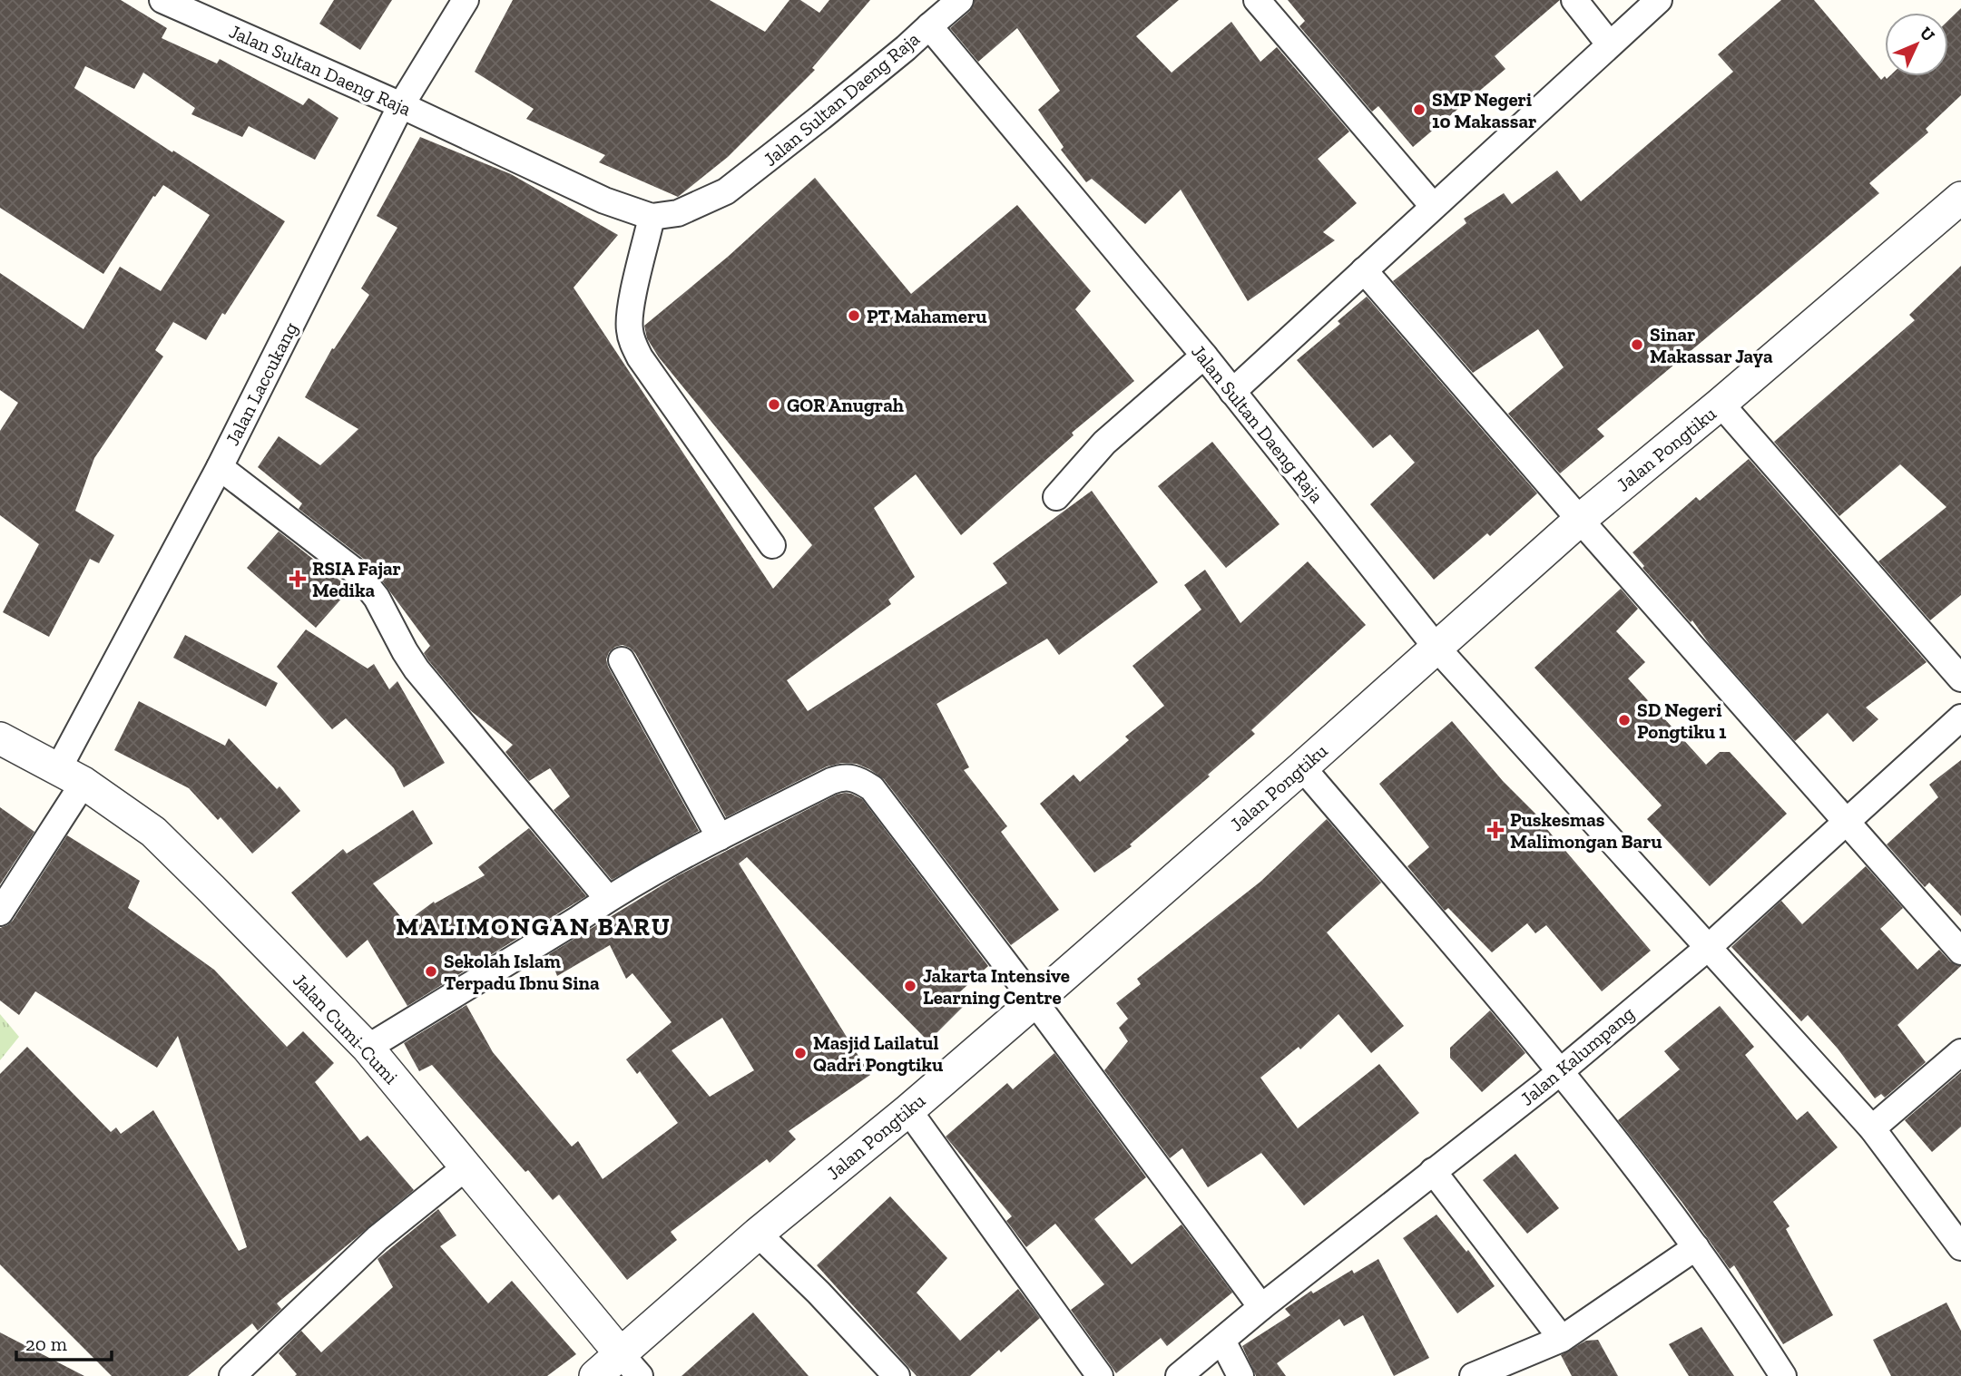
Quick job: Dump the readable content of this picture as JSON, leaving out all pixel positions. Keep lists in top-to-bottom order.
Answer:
{
  "streets": {
    "street": [
      "Jalan Sultan Daeng Raja",
      "Jalan Laccukang",
      "Jalan Pongtiku",
      "Jalan Cumi-Cumi",
      "Jalan Kalumpang"
    ]
  },
  "crossings": [
    ["Jalan Sultan Daeng Raja", "Jalan Laccukang"],
    ["Jalan Sultan Daeng Raja", "Jalan Pongtiku"],
    ["Jalan Sultan Daeng Raja", "Jalan Kalumpang"],
    ["Jalan Laccukang", "Jalan Cumi-Cumi"],
    ["Jalan Pongtiku", "Jalan Cumi-Cumi"]
  ],
  "districts": ["MALIMONGAN BARU"],
  "places": {
    "other": [
      "SMP Negeri 10 Makassar",
      "PT Mahameru",
      "Sinar Makassar Jaya",
      "GOR Anugrah",
      "SD Negeri Pongtiku 1",
      "Sekolah Islam Terpadu Ibnu Sina",
      "Jakarta Intensive Learning Centre",
      "Masjid Lailatul Qadri Pongtiku"
    ],
    "health": ["RSIA Fajar Medika", "Puskesmas Malimongan Baru"]
  },
  "scale_bar": "20 m",
  "north": "top right"
}
